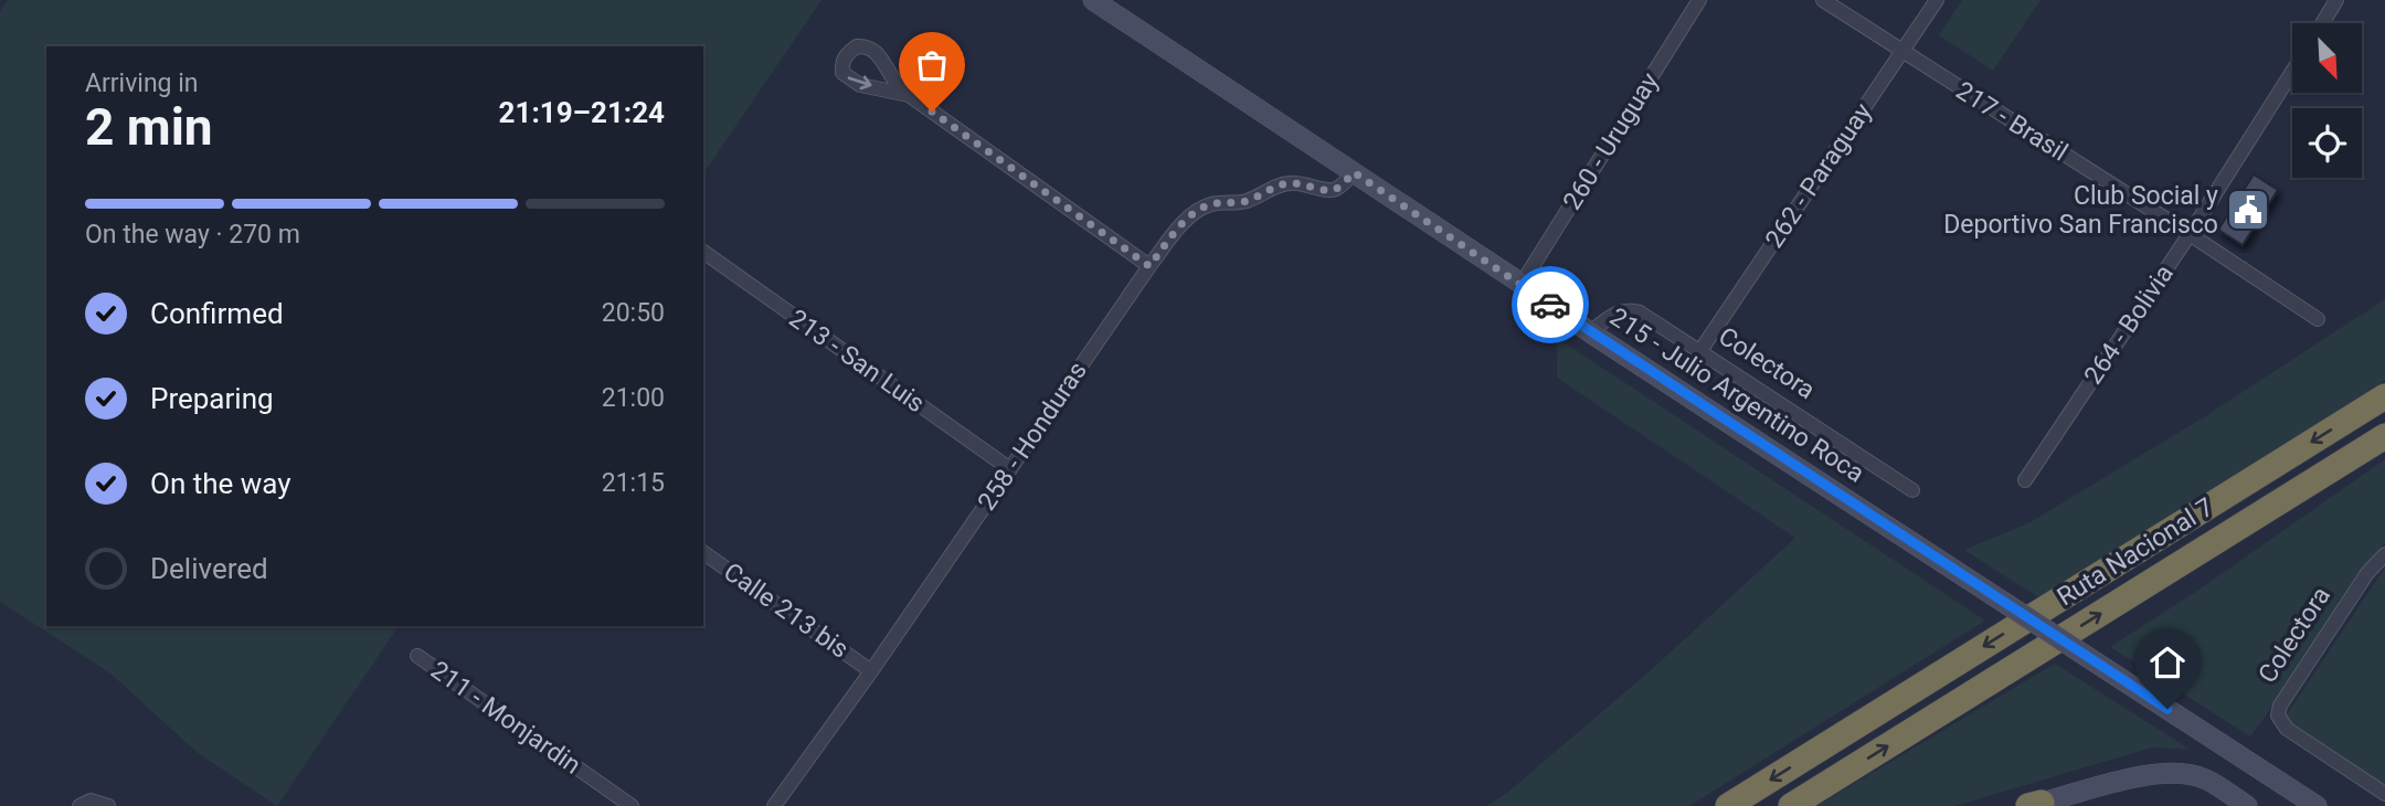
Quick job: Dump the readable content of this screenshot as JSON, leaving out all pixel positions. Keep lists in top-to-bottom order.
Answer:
{
  "streets": {
    "highway": ["Ruta Nacional 7"],
    "street": [
      "217 - Brasil",
      "260 - Uruguay",
      "262 - Paraguay",
      "264 - Bolivia",
      "213 - San Luis",
      "Colectora",
      "215 - Julio Argentino Roca",
      "258 - Honduras",
      "Calle 213 bis",
      "211 - Monjardin"
    ]
  },
  "crossings": [
    ["217 - Brasil", "262 - Paraguay"],
    ["217 - Brasil", "264 - Bolivia"],
    ["260 - Uruguay", "215 - Julio Argentino Roca"],
    ["262 - Paraguay", "Colectora"],
    ["213 - San Luis", "258 - Honduras"],
    ["Colectora", "215 - Julio Argentino Roca"],
    ["215 - Julio Argentino Roca", "258 - Honduras"],
    ["258 - Honduras", "Calle 213 bis"]
  ],
  "places": {
    "public building": ["Club Social y Deportivo San Francisco"]
  },
  "north": "bottom right",
  "page": {
    "heading": ["2 min", "Arriving in", "21:19–21:24"],
    "bar": "On the way · 270 m",
    "list": [
      ["Confirmed", "20:50"],
      ["Preparing", "21:00"],
      ["On the way", "21:15"],
      "Delivered"
    ]
  }
}
